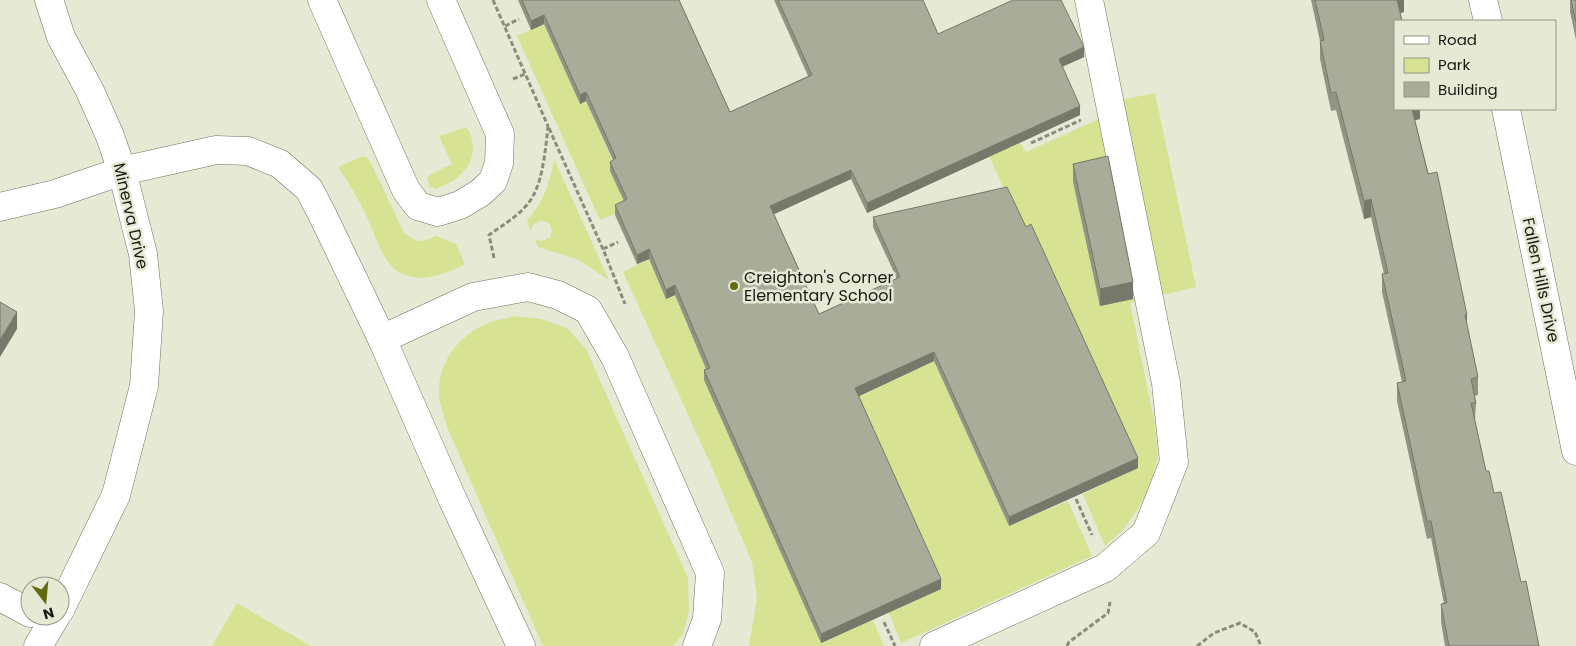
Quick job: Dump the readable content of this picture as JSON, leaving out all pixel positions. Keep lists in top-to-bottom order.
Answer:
{
  "streets": {
    "street": ["Minerva Drive", "Fallen Hills Drive"]
  },
  "places": ["Creighton's Corner Elementary School"],
  "legend": ["Road", "Park", "Building"],
  "north": "bottom"
}
